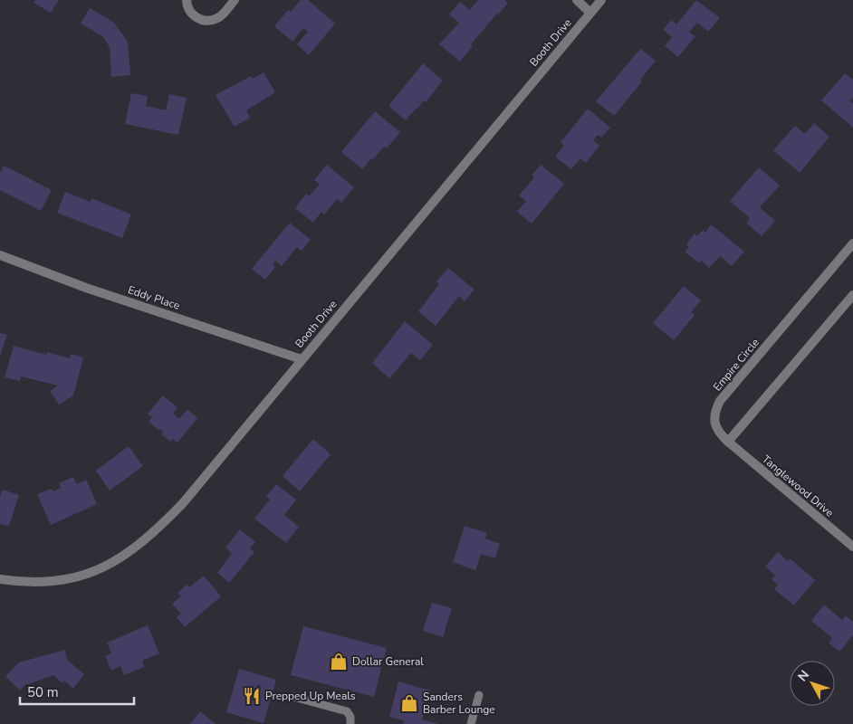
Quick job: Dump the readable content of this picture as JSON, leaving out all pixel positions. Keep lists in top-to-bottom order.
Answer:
{
  "streets": {
    "street": [
      "Booth Drive",
      "Eddy Place",
      "Empire Circle",
      "Tanglewood Drive"
    ]
  },
  "crossings": [
    ["Booth Drive", "Eddy Place"],
    ["Empire Circle", "Tanglewood Drive"]
  ],
  "places": {
    "shop": ["Dollar General", "Sanders Barber Lounge"],
    "restaurant": ["Prepped Up Meals"]
  },
  "scale_bar": "50 m",
  "north": "top left"
}
